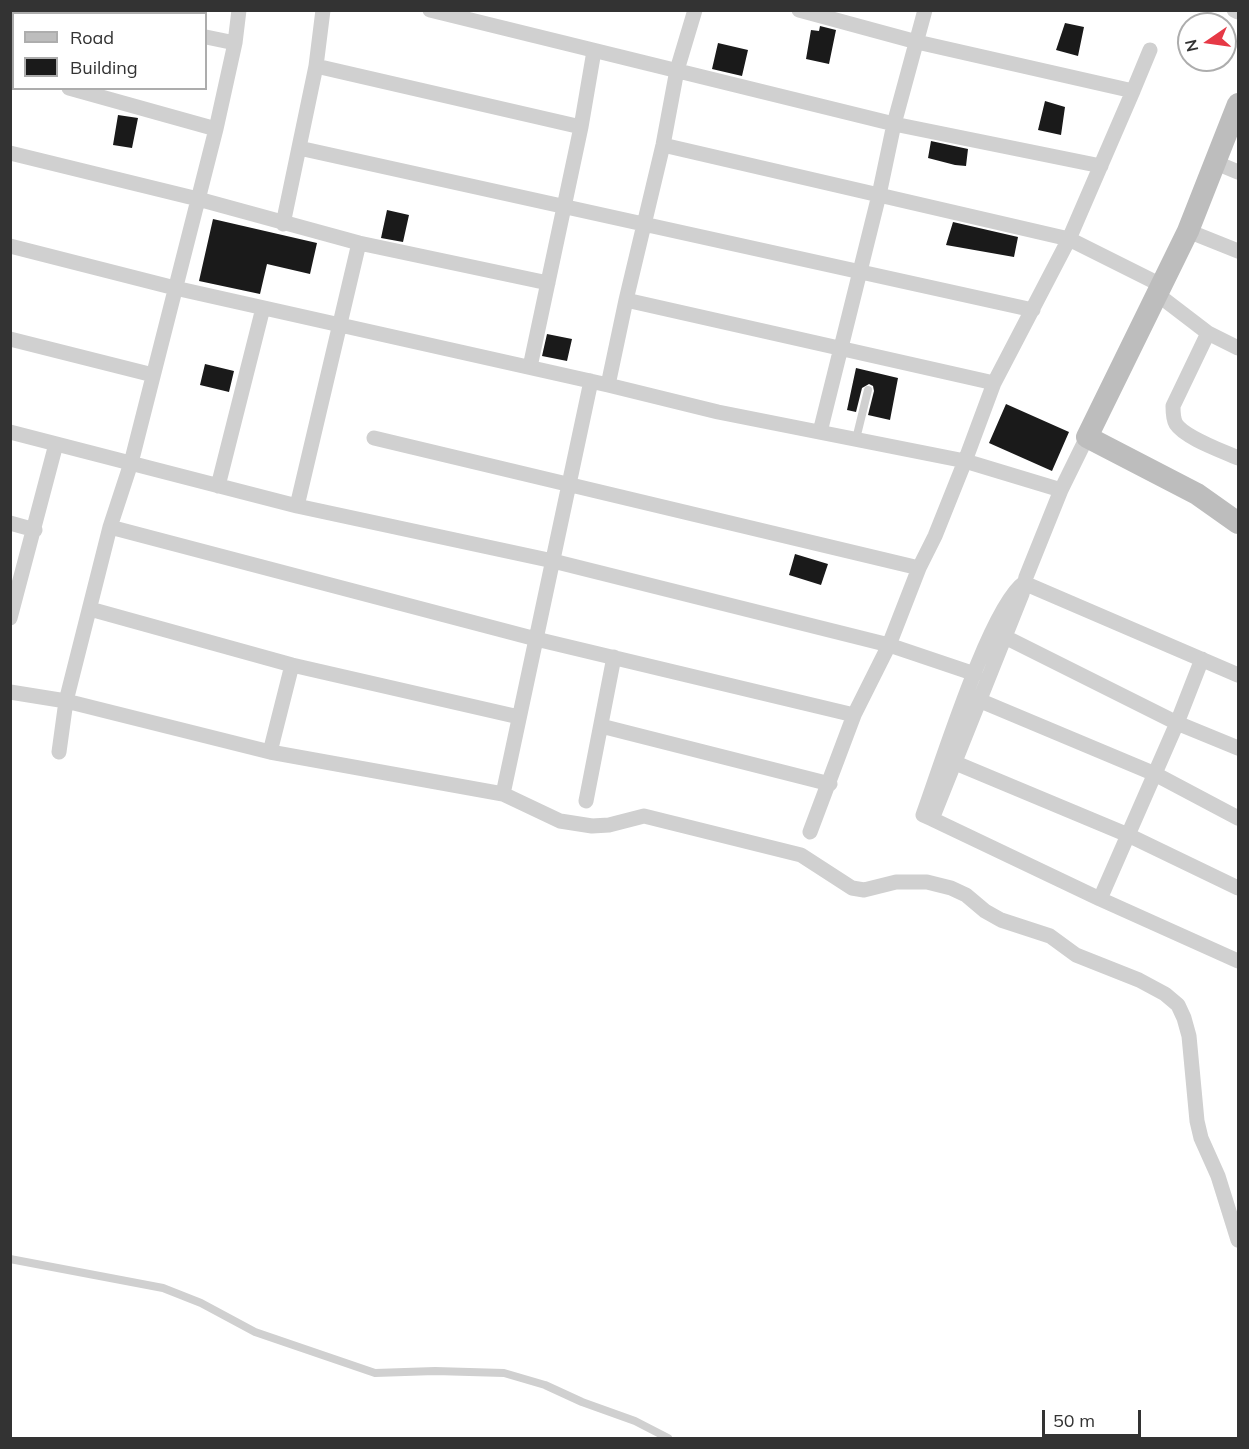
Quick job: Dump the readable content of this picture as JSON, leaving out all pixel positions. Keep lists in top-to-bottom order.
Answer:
{
  "legend": ["Road", "Building"],
  "scale_bar": "50 m",
  "north": "left"
}
